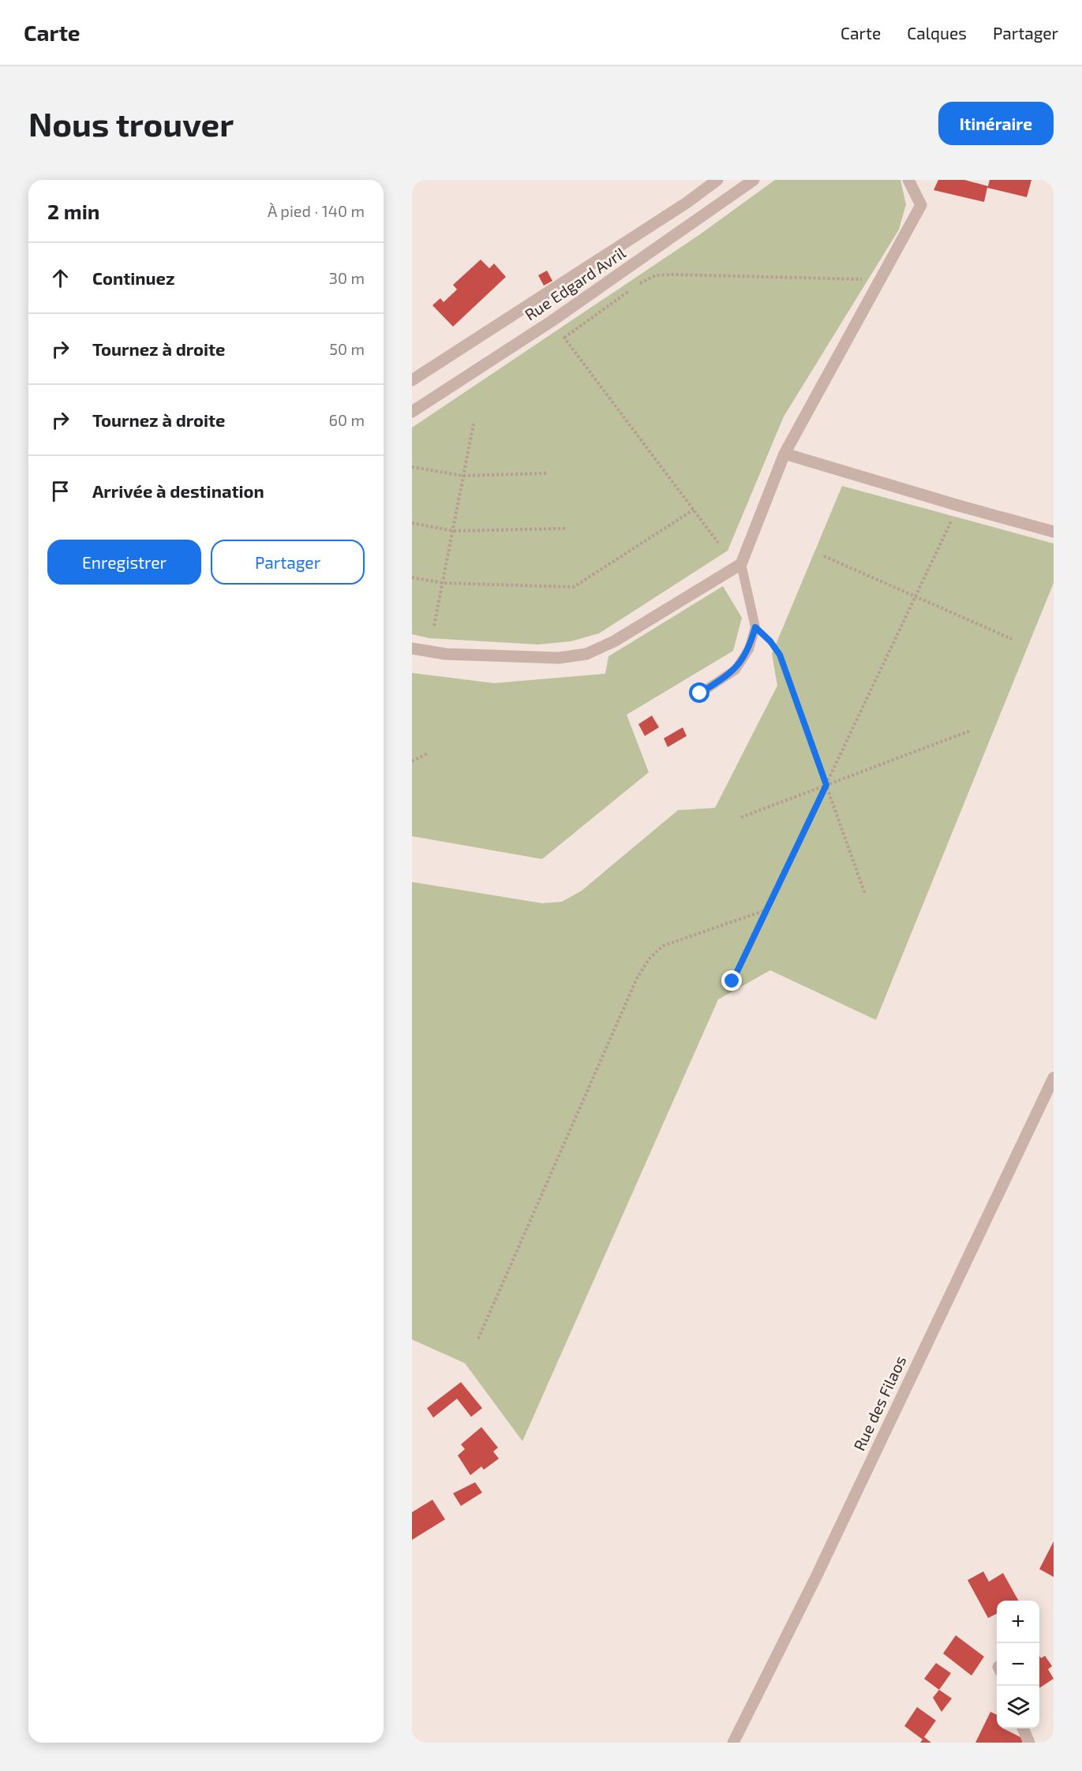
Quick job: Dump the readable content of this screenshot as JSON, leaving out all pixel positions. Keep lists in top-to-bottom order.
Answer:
{
  "streets": {
    "street": ["Rue Edgard Avril", "Rue des Filaos"]
  },
  "page": {
    "header": "Carte",
    "nav": ["Carte", "Calques", "Partager"],
    "buttons": [
      "Itinéraire",
      ["Enregistrer", "Partager"]
    ],
    "title": "Nous trouver",
    "heading": ["2 min", "À pied · 140 m"],
    "list": [
      ["Continuez", "30 m"],
      ["Tournez à droite", "50 m"],
      ["Tournez à droite", "60 m"],
      "Arrivée à destination"
    ],
    "map_buttons": ["+", "−"]
  }
}
